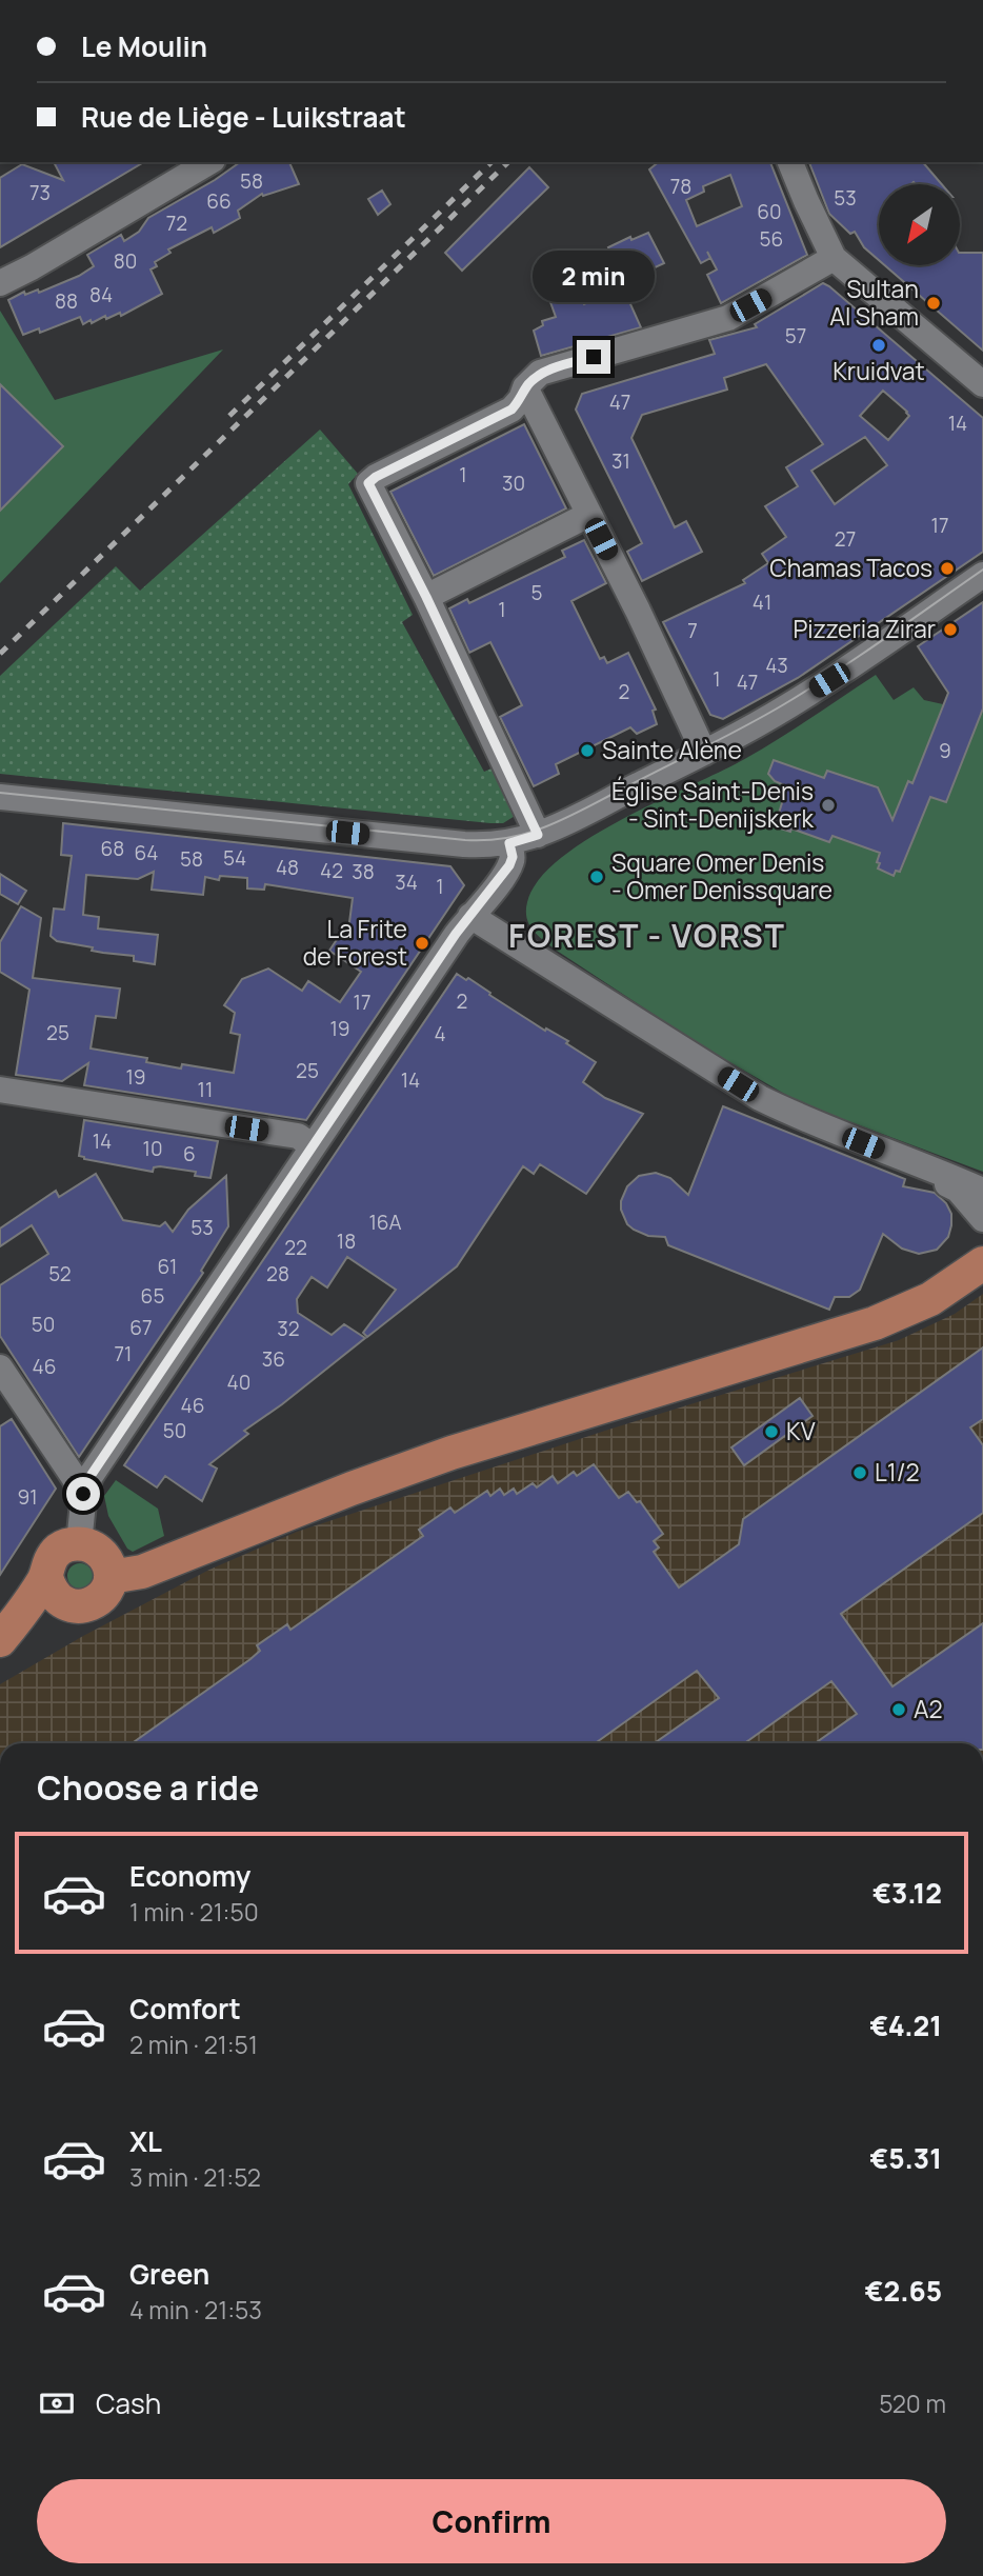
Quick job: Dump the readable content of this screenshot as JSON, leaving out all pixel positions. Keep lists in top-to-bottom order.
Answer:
{
  "districts": ["FOREST - VORST"],
  "places": [
    "Sultan Al Sham",
    "Kruidvat",
    "Chamas Tacos",
    "Pizzeria Zirar",
    "Sainte Alène",
    "Église Saint-Denis - Sint-Denijskerk",
    "Square Omer Denis - Omer Denissquare",
    "La Frite de Forest",
    "KV",
    "L1/2",
    "A2"
  ],
  "house_numbers": [
    "58",
    "78",
    "73",
    "53",
    "66",
    "60",
    "72",
    "56",
    "80",
    "84",
    "88",
    "57",
    "47",
    "14",
    "31",
    "1",
    "30",
    "17",
    "27",
    "5",
    "41",
    "1",
    "7",
    "43",
    "1",
    "47",
    "2",
    "9",
    "68",
    "64",
    "54",
    "58",
    "48",
    "42",
    "38",
    "34",
    "1",
    "2",
    "17",
    "19",
    "25",
    "4",
    "25",
    "19",
    "14",
    "11",
    "14",
    "10",
    "6",
    "16A",
    "53",
    "18",
    "22",
    "61",
    "52",
    "28",
    "65",
    "50",
    "67",
    "32",
    "71",
    "36",
    "46",
    "40",
    "46",
    "50",
    "91"
  ],
  "north": "bottom left",
  "page": {
    "banner": ["Le Moulin", "Rue de Liège - Luikstraat"],
    "bubble": "2 min",
    "heading": "Choose a ride",
    "list": [
      {
        "name": "Economy",
        "note": "1 min · 21:50",
        "value": "€3.12"
      },
      {
        "name": "Comfort",
        "note": "2 min · 21:51",
        "value": "€4.21"
      },
      {
        "name": "XL",
        "note": "3 min · 21:52",
        "value": "€5.31"
      },
      {
        "name": "Green",
        "note": "4 min · 21:53",
        "value": "€2.65"
      }
    ],
    "pay": ["Cash", "520 m"],
    "buttons": "Confirm"
  }
}
